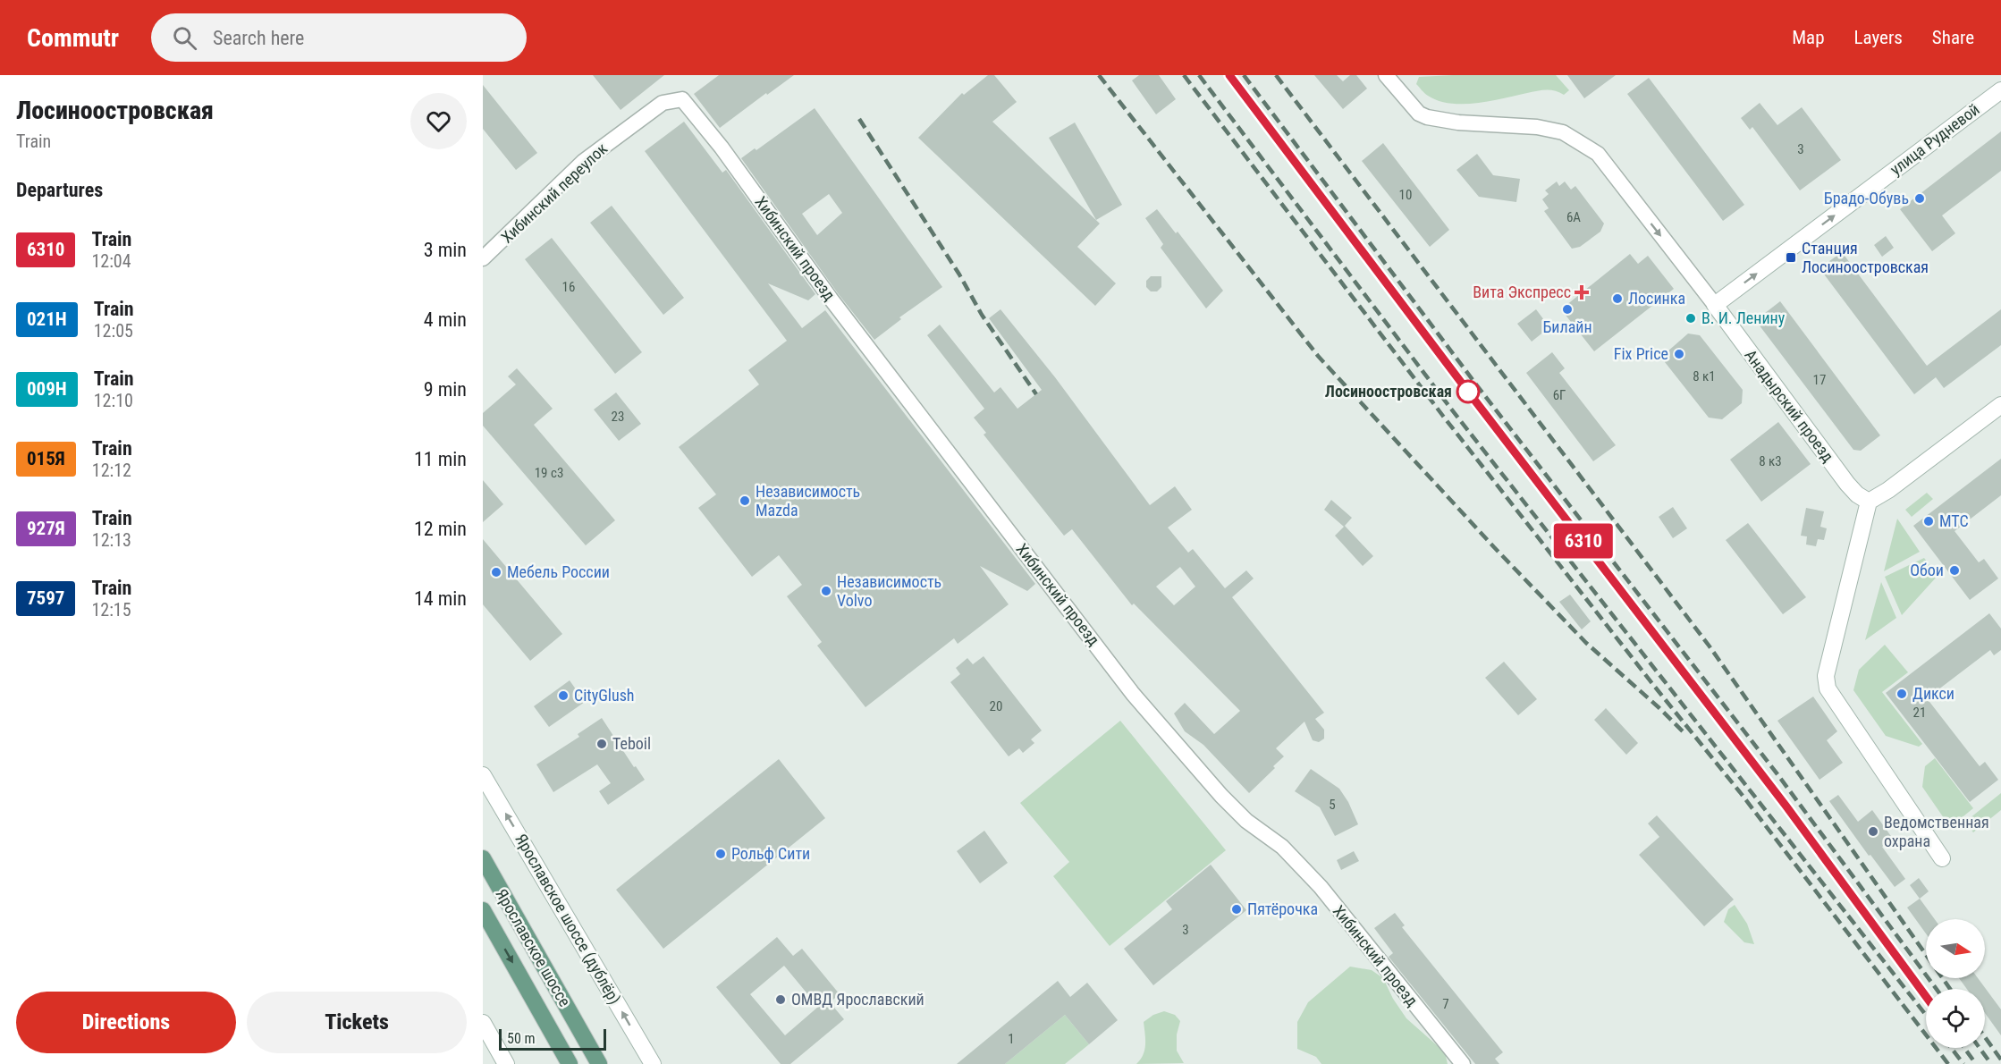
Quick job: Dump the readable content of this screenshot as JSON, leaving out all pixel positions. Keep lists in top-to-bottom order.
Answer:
{
  "streets": {
    "main road": ["Ярославское шоссе"],
    "street": [
      "улица Рудневой",
      "Хибинский переулок",
      "Хибинский проезд",
      "Анадырский проезд",
      "Ярославское шоссе (дублёр)"
    ]
  },
  "crossings": [
    ["улица Рудневой", "Анадырский проезд"],
    ["Хибинский переулок", "Хибинский проезд"]
  ],
  "one_way": ["улица Рудневой", "Анадырский проезд", "Ярославское шоссе (дублёр)"],
  "places": {
    "other": [
      "Брадо-Обувь",
      "Лосинка",
      "Билайн",
      "В. И. Ленину",
      "Fix Price",
      "Лосиноостровская",
      "Независимость Mazda",
      "МТС",
      "Обои",
      "Мебель России",
      "Независимость Volvo",
      "Дикси",
      "CityGlush",
      "Teboil",
      "Ведомственная охрана",
      "Рольф Сити",
      "Пятёрочка",
      "ОМВД Ярославский"
    ],
    "transit": ["Станция Лосиноостровская"],
    "health": ["Вита Экспресс"]
  },
  "house_numbers": [
    "3",
    "10",
    "6А",
    "16",
    "8 к1",
    "17",
    "6Г",
    "23",
    "8 к3",
    "19 с3",
    "20",
    "21",
    "5",
    "3",
    "7",
    "1"
  ],
  "scale_bar": "50 m",
  "north": "right",
  "page": {
    "header": "Commutr",
    "search": "Search here",
    "nav": ["Map", "Layers", "Share"],
    "heading": [
      ["Лосиноостровская", "Train"],
      "Departures"
    ],
    "on_map": "6310",
    "list": [
      {
        "mark": "6310",
        "name": "Train",
        "note": "12:04",
        "value": "3 min"
      },
      {
        "mark": "021Н",
        "name": "Train",
        "note": "12:05",
        "value": "4 min"
      },
      {
        "mark": "009Н",
        "name": "Train",
        "note": "12:10",
        "value": "9 min"
      },
      {
        "mark": "015Я",
        "name": "Train",
        "note": "12:12",
        "value": "11 min"
      },
      {
        "mark": "927Я",
        "name": "Train",
        "note": "12:13",
        "value": "12 min"
      },
      {
        "mark": "7597",
        "name": "Train",
        "note": "12:15",
        "value": "14 min"
      }
    ],
    "buttons": ["Directions", "Tickets"],
    "scale": "50 m"
  }
}
